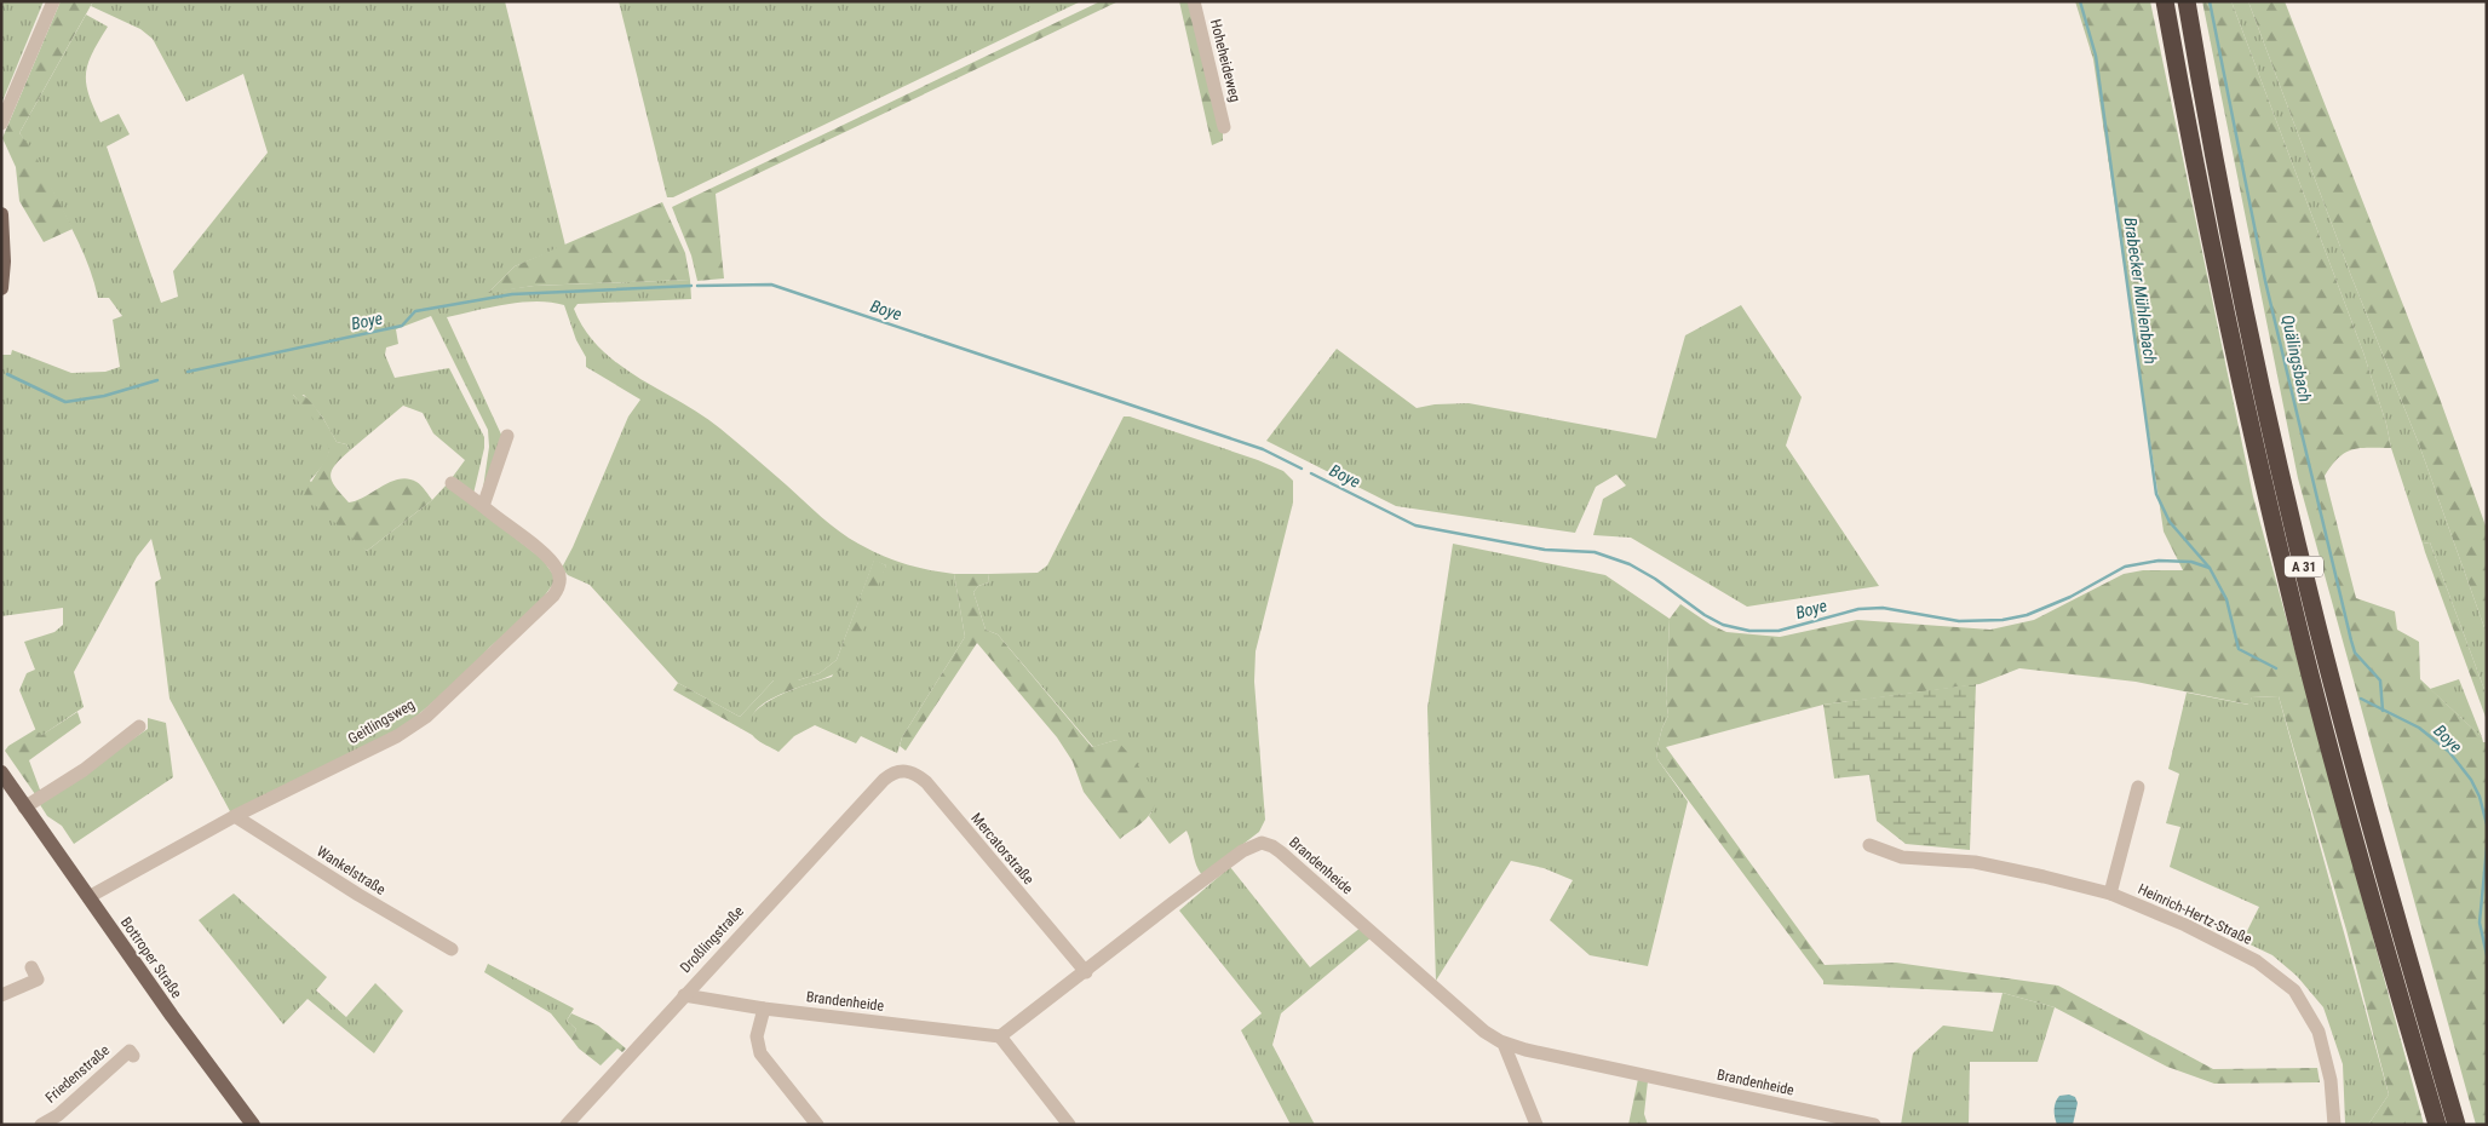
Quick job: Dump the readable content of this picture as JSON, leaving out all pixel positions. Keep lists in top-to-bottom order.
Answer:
{
  "streets": {
    "highway": ["A 31"],
    "main road": ["Bottroper Straße"],
    "street": [
      "Hoheheideweg",
      "Geitlingsweg",
      "Mercatorstraße",
      "Brandenheide",
      "Wankelstraße",
      "Heinrich-Hertz-Straße",
      "Droßlingstraße",
      "Friedenstraße"
    ]
  },
  "crossings": [
    ["Geitlingsweg", "Wankelstraße"],
    ["Geitlingsweg", "Bottroper Straße"],
    ["Mercatorstraße", "Brandenheide"],
    ["Mercatorstraße", "Droßlingstraße"],
    ["Brandenheide", "Droßlingstraße"]
  ],
  "water": ["Brabecker Mühlenbach", "Boye", "Quälingsbach"]
}
